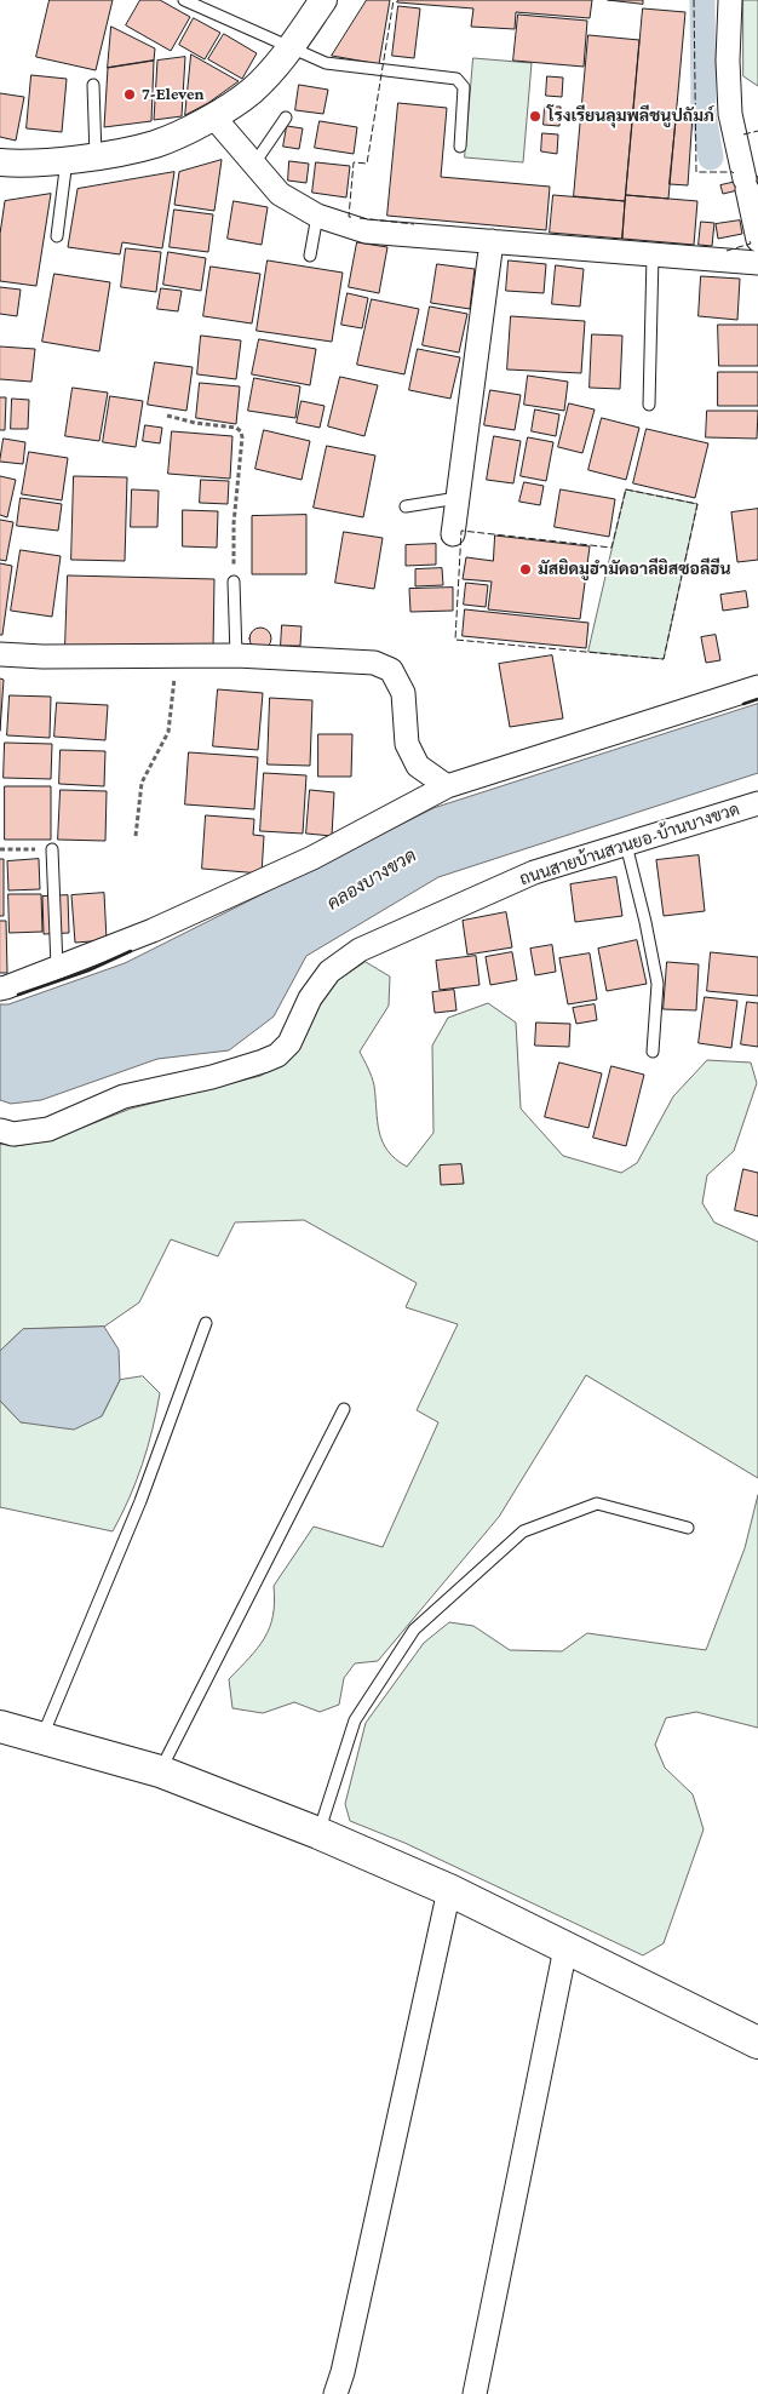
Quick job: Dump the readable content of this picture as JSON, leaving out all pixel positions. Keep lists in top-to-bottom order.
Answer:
{
  "streets": {
    "street": ["ถนนสายบ้านสวนยอ-บ้านบางขวด"]
  },
  "water": ["คลองบางขวด"],
  "places": ["7-Eleven", "โรงเรียนลุมพลีชนูปถัมภ์", "มัสยิดมูฮำมัดอาลียิสซอลีฮีน"]
}
